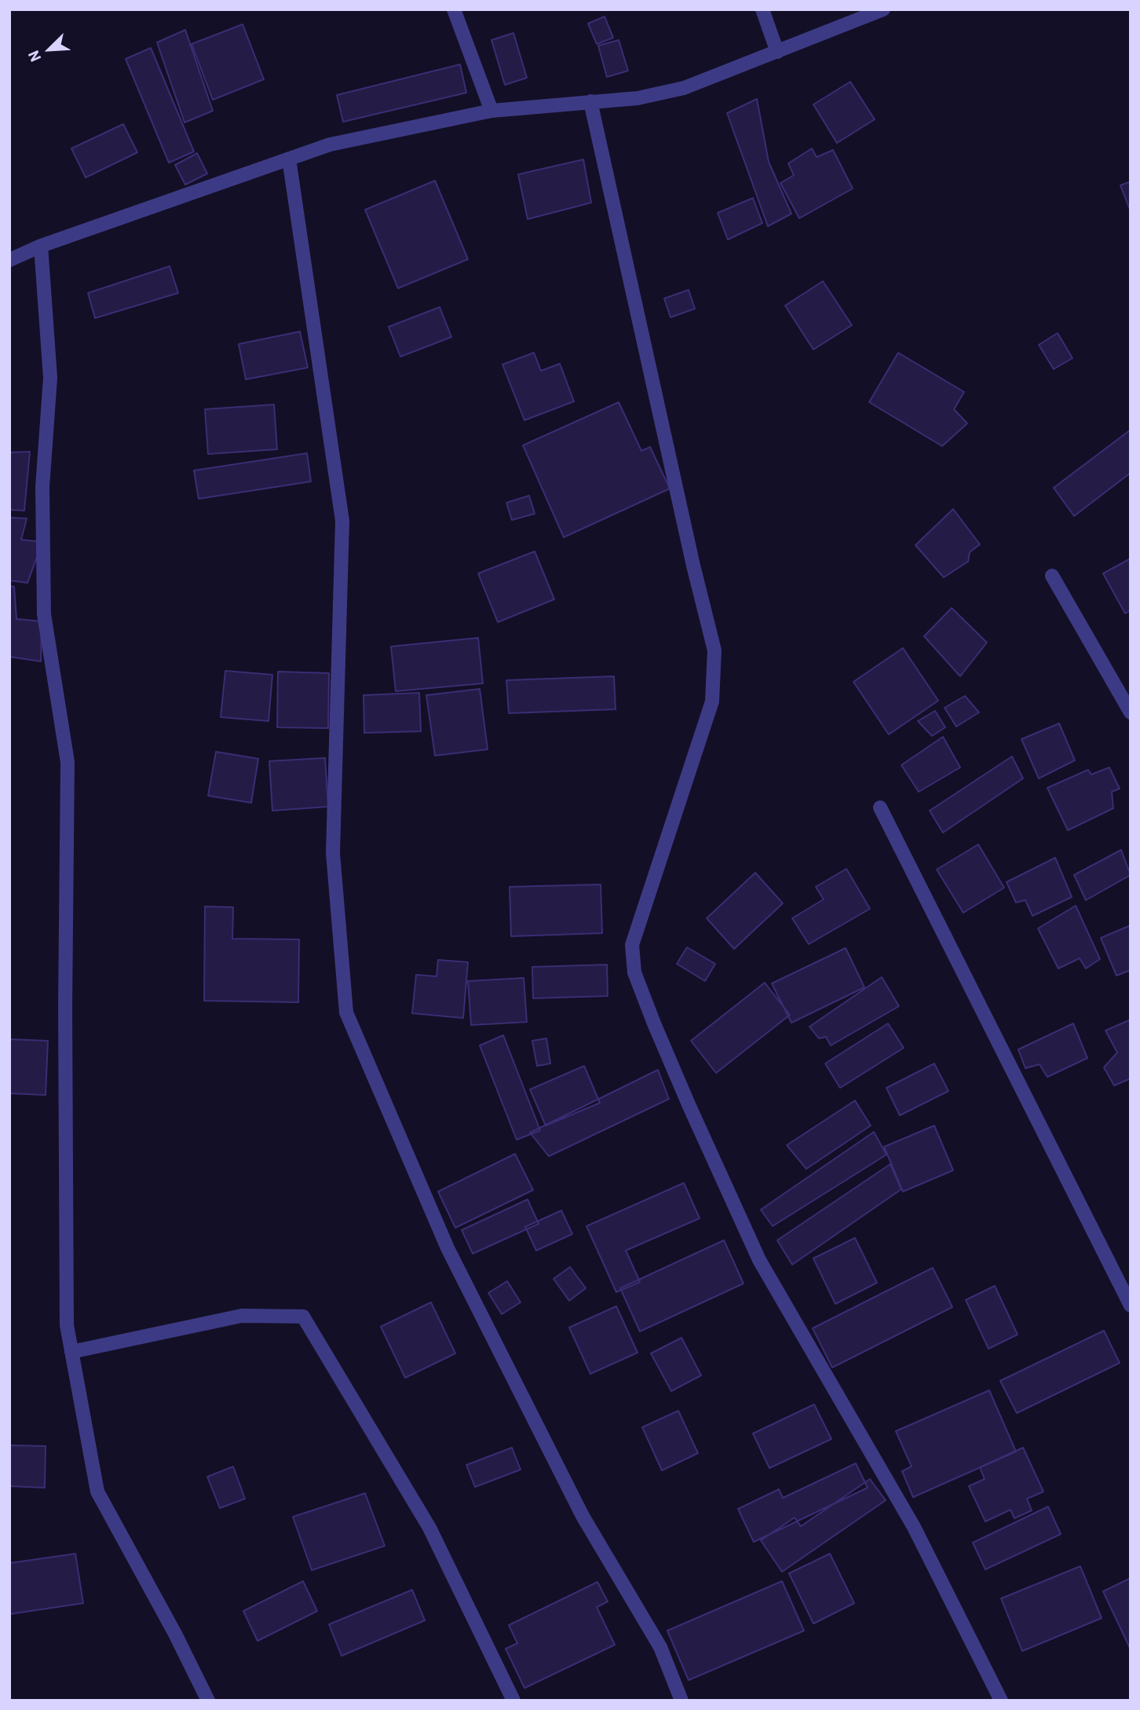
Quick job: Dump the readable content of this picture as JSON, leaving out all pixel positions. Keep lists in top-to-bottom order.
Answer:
{
  "north": "bottom left"
}
